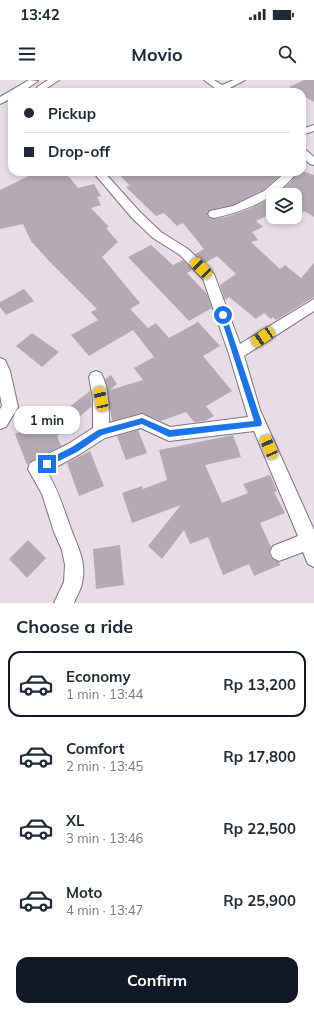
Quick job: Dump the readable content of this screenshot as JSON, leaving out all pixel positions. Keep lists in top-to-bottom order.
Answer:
{
  "page": {
    "status": "13:42",
    "header": "Movio",
    "banner": ["Pickup", "Drop-off"],
    "bubble": "1 min",
    "heading": "Choose a ride",
    "list": [
      {
        "name": "Economy",
        "note": "1 min · 13:44",
        "value": "Rp 13,200"
      },
      {
        "name": "Comfort",
        "note": "2 min · 13:45",
        "value": "Rp 17,800"
      },
      {
        "name": "XL",
        "note": "3 min · 13:46",
        "value": "Rp 22,500"
      },
      {
        "name": "Moto",
        "note": "4 min · 13:47",
        "value": "Rp 25,900"
      }
    ],
    "buttons": "Confirm"
  }
}
